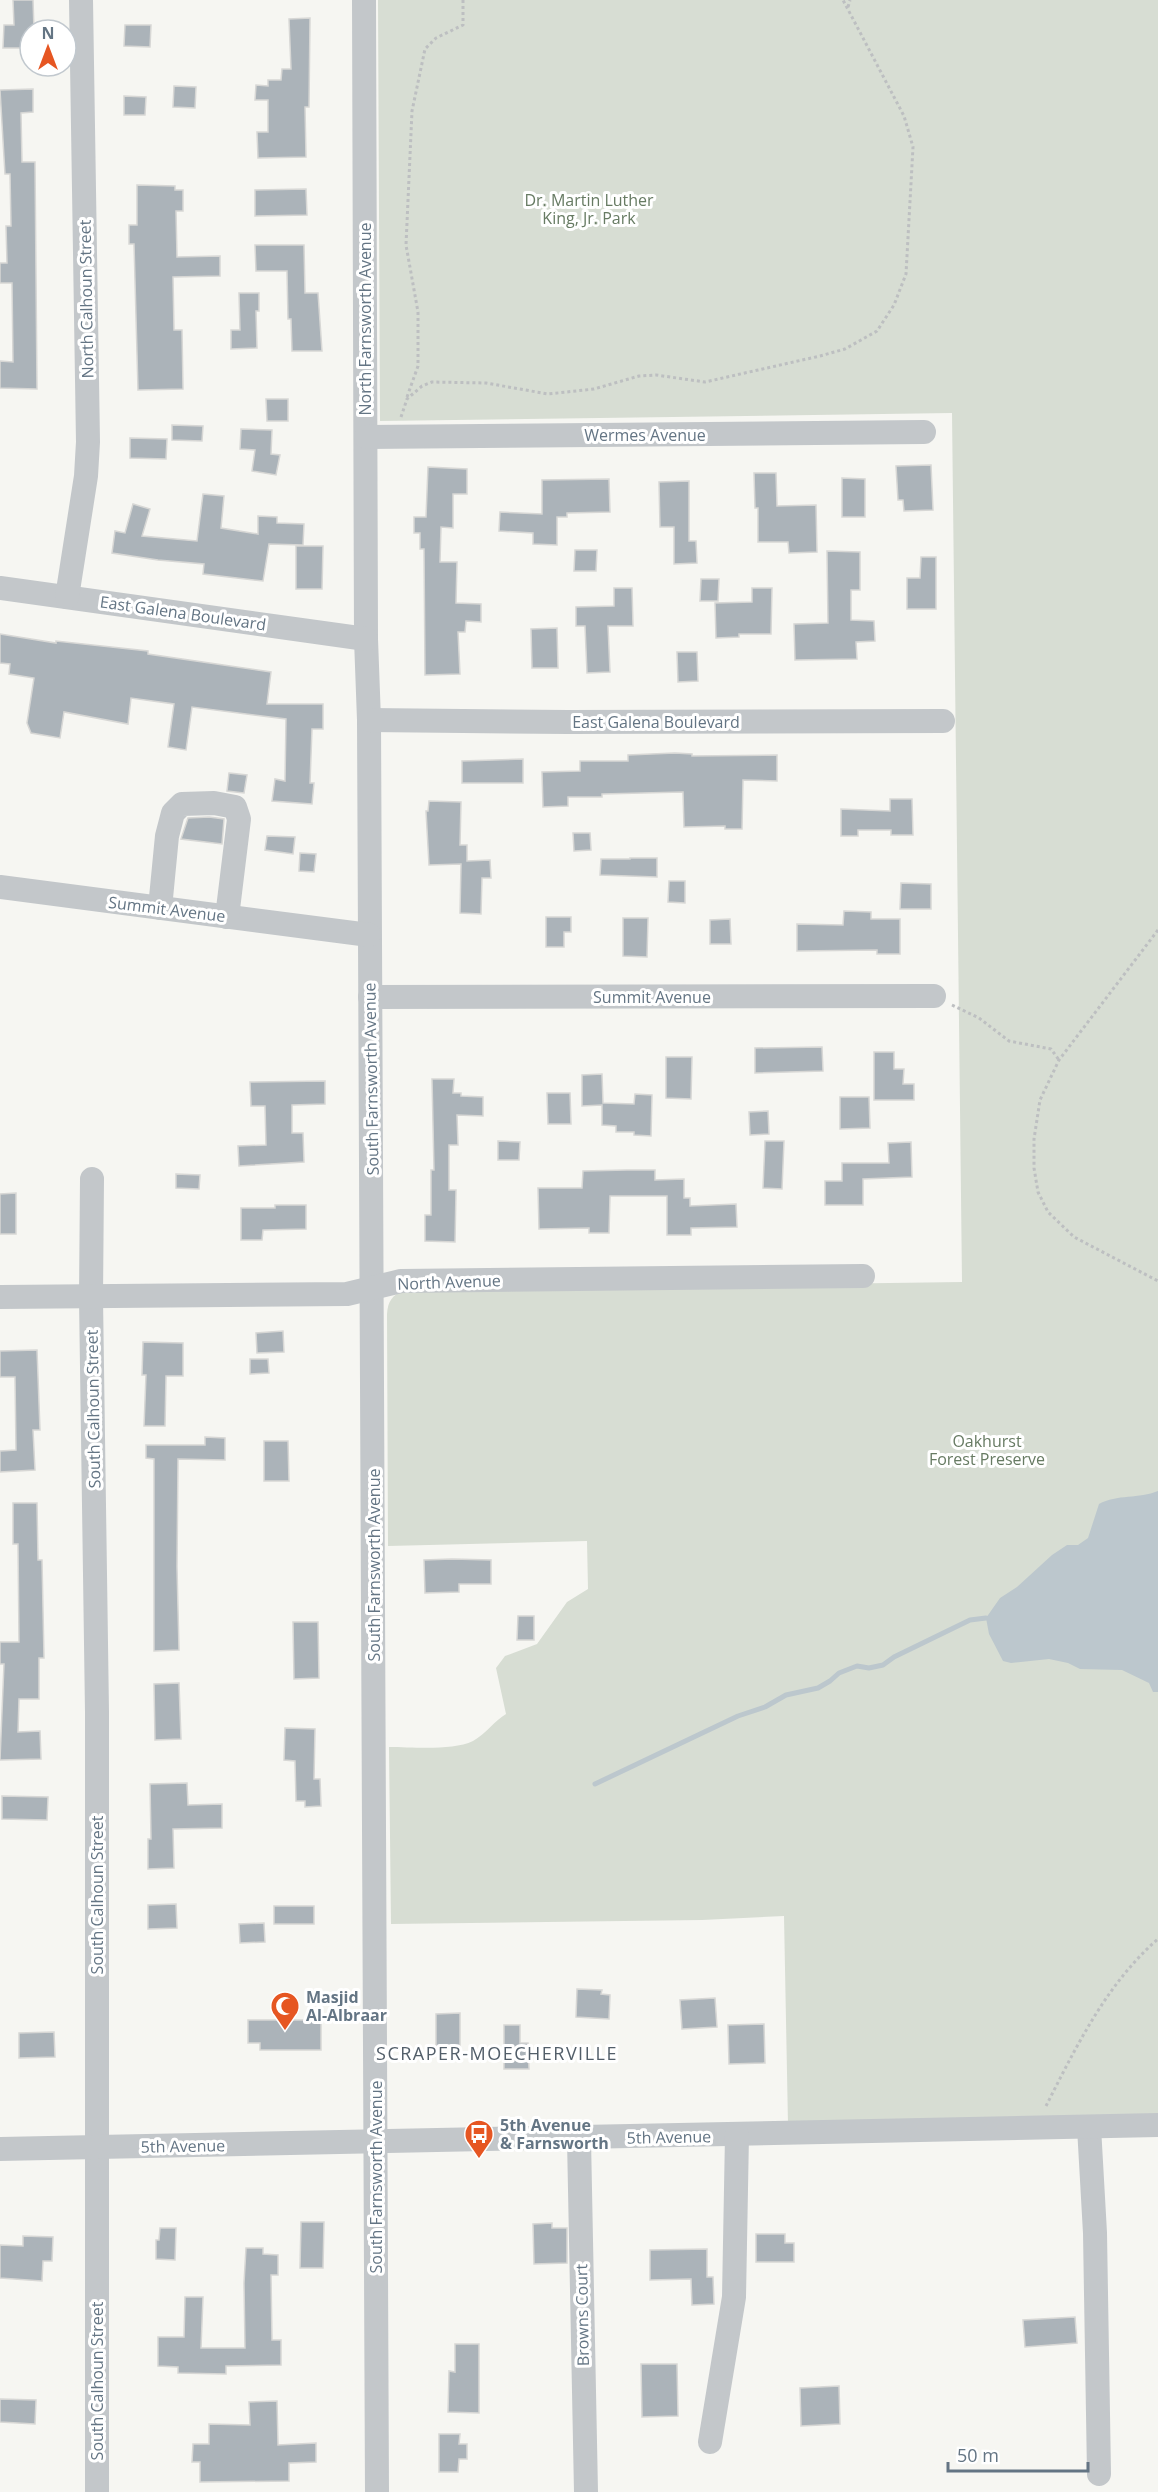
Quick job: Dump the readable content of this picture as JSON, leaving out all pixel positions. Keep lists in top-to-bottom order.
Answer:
{
  "streets": {
    "street": [
      "North Calhoun Street",
      "North Farnsworth Avenue",
      "Wermes Avenue",
      "East Galena Boulevard",
      "Summit Avenue",
      "South Farnsworth Avenue",
      "North Avenue",
      "South Calhoun Street",
      "5th Avenue",
      "Browns Court"
    ]
  },
  "crossings": [
    ["North Calhoun Street", "East Galena Boulevard"],
    ["North Farnsworth Avenue", "Wermes Avenue"],
    ["North Farnsworth Avenue", "East Galena Boulevard"],
    ["North Farnsworth Avenue", "South Farnsworth Avenue"],
    ["East Galena Boulevard", "South Farnsworth Avenue"],
    ["Summit Avenue", "South Farnsworth Avenue"],
    ["South Farnsworth Avenue", "North Avenue"],
    ["South Farnsworth Avenue", "5th Avenue"],
    ["North Avenue", "South Calhoun Street"],
    ["South Calhoun Street", "5th Avenue"],
    ["5th Avenue", "Browns Court"]
  ],
  "districts": ["SCRAPER-MOECHERVILLE"],
  "parks": ["Dr. Martin Luther King, Jr. Park", "Oakhurst Forest Preserve"],
  "places": {
    "mosque": ["Masjid Al-Albraar"],
    "bus stop": ["5th Avenue & Farnsworth"]
  },
  "scale_bar": "50 m",
  "north": "top"
}
